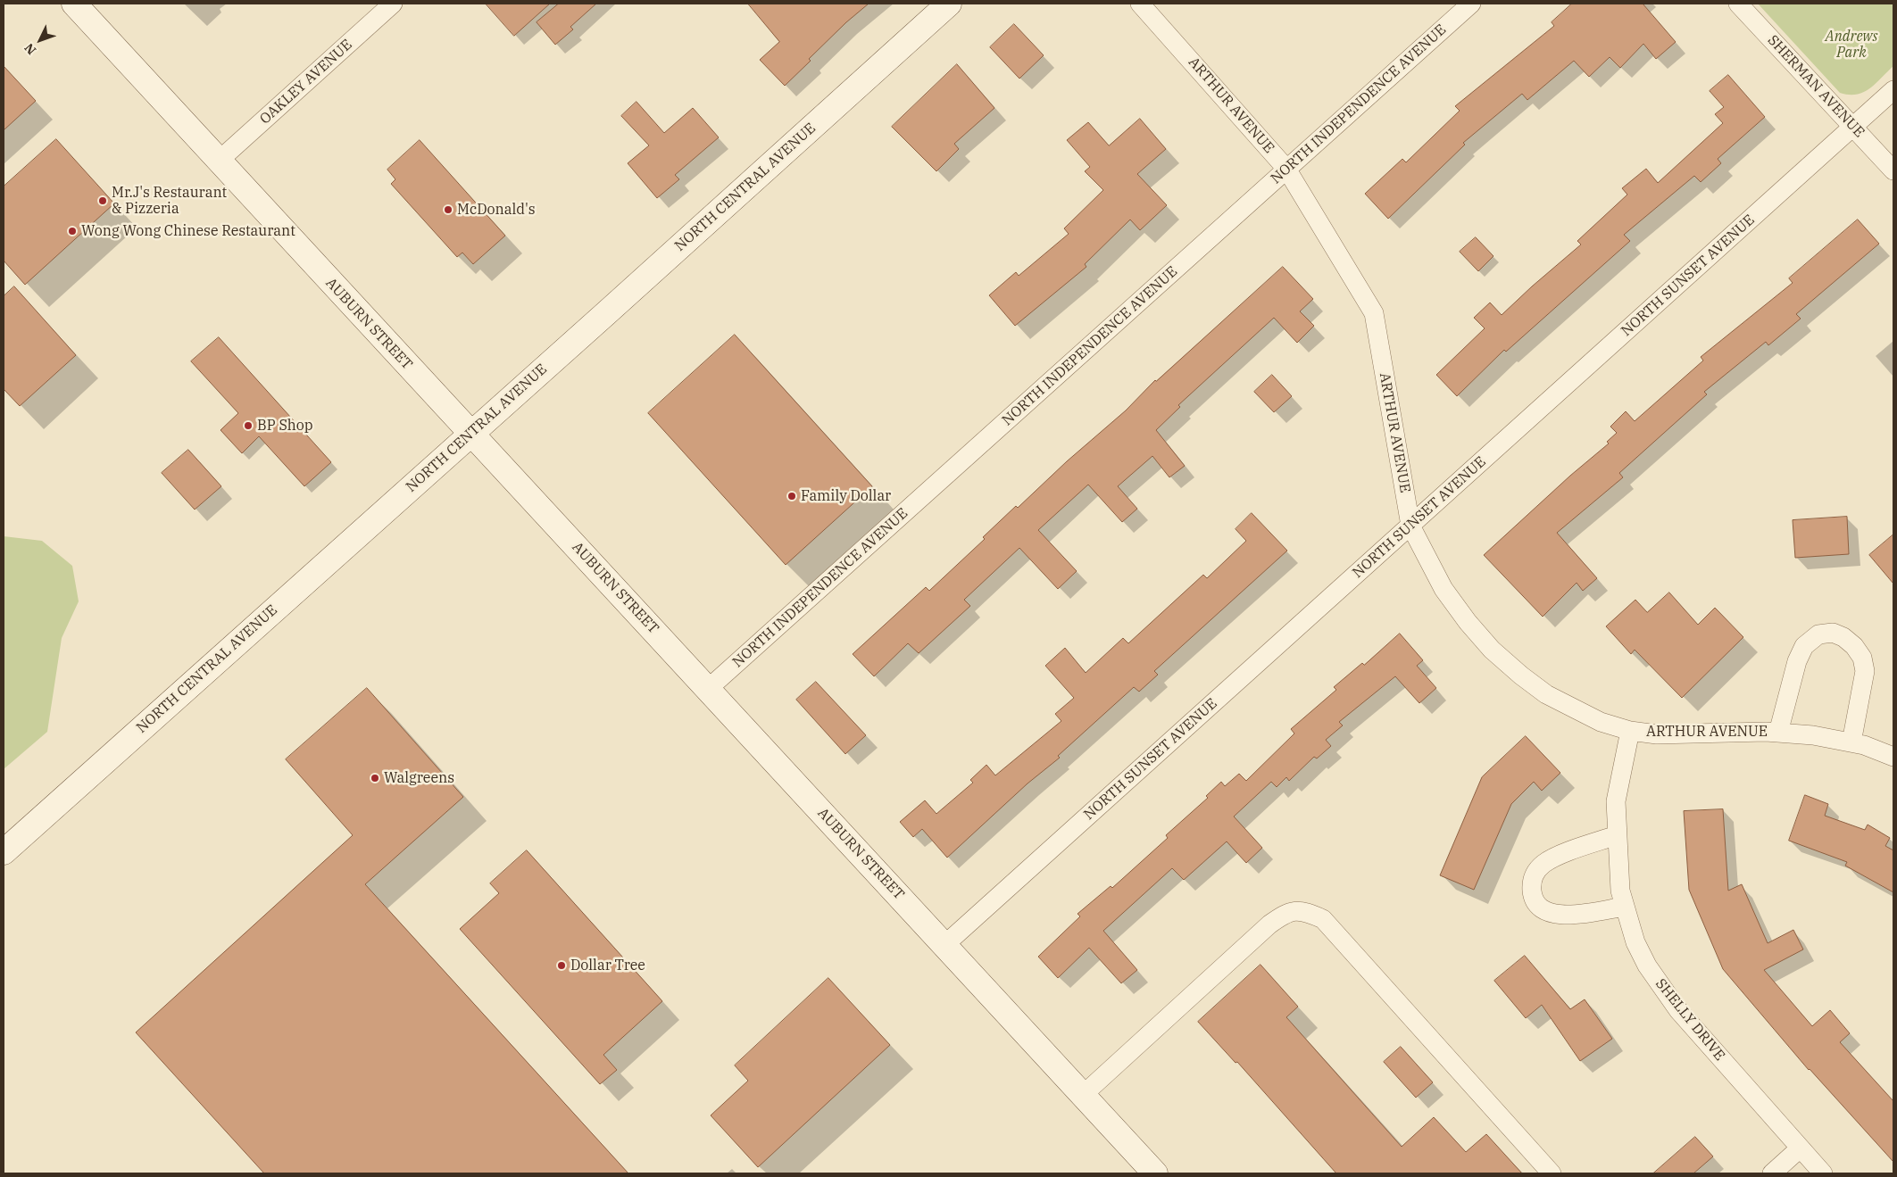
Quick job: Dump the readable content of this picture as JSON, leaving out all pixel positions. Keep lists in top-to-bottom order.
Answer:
{
  "streets": {
    "main road": ["NORTH CENTRAL AVENUE", "AUBURN STREET"],
    "street": [
      "OAKLEY AVENUE",
      "SHERMAN AVENUE",
      "NORTH INDEPENDENCE AVENUE",
      "ARTHUR AVENUE",
      "NORTH SUNSET AVENUE",
      "SHELLY DRIVE"
    ]
  },
  "crossings": [
    ["OAKLEY AVENUE", "AUBURN STREET"],
    ["SHERMAN AVENUE", "NORTH SUNSET AVENUE"],
    ["NORTH INDEPENDENCE AVENUE", "ARTHUR AVENUE"],
    ["NORTH INDEPENDENCE AVENUE", "AUBURN STREET"],
    ["ARTHUR AVENUE", "NORTH SUNSET AVENUE"],
    ["ARTHUR AVENUE", "SHELLY DRIVE"],
    ["NORTH CENTRAL AVENUE", "AUBURN STREET"],
    ["NORTH SUNSET AVENUE", "AUBURN STREET"]
  ],
  "parks": ["Andrews Park"],
  "places": [
    "Mr.J's Restaurant & Pizzeria",
    "McDonald's",
    "Wong Wong Chinese Restaurant",
    "BP Shop",
    "Family Dollar",
    "Walgreens",
    "Dollar Tree"
  ],
  "north": "bottom left"
}
